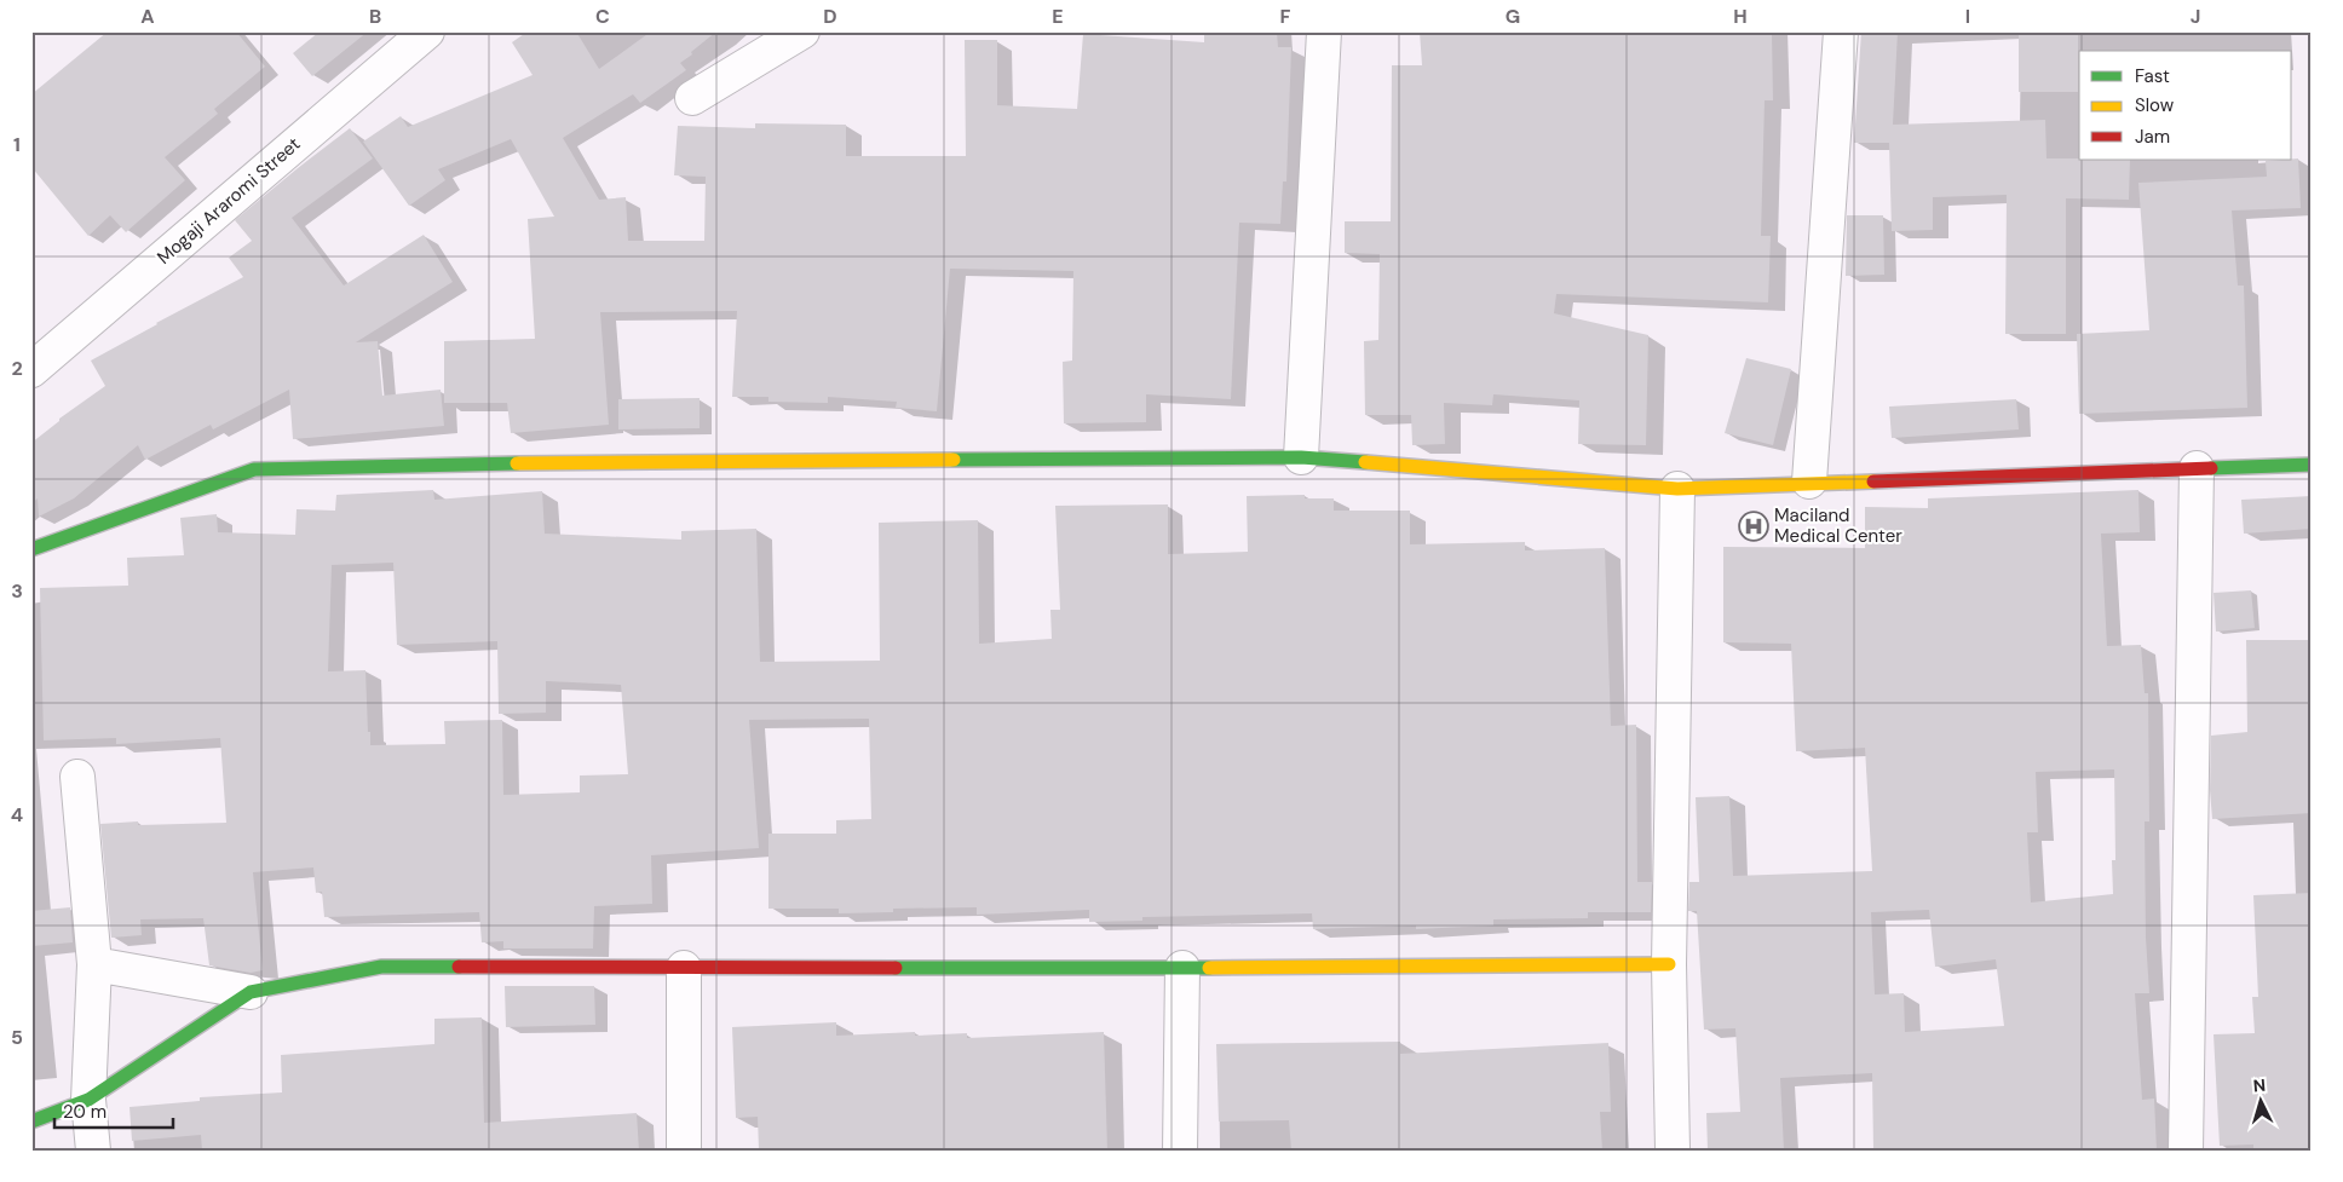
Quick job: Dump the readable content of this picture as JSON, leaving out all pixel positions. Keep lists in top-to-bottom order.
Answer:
{
  "streets": {
    "street": ["Mogaji Araromi Street"]
  },
  "places": {
    "hospital": ["Maciland Medical Center"]
  },
  "legend": ["Fast", "Slow", "Jam"],
  "scale_bar": "20 m",
  "north": "top",
  "grid": {
    "columns": [
      "A",
      "B",
      "C",
      "D",
      "E",
      "F",
      "G",
      "H",
      "I",
      "J"
    ],
    "rows": [
      "1",
      "2",
      "3",
      "4",
      "5"
    ]
  }
}
